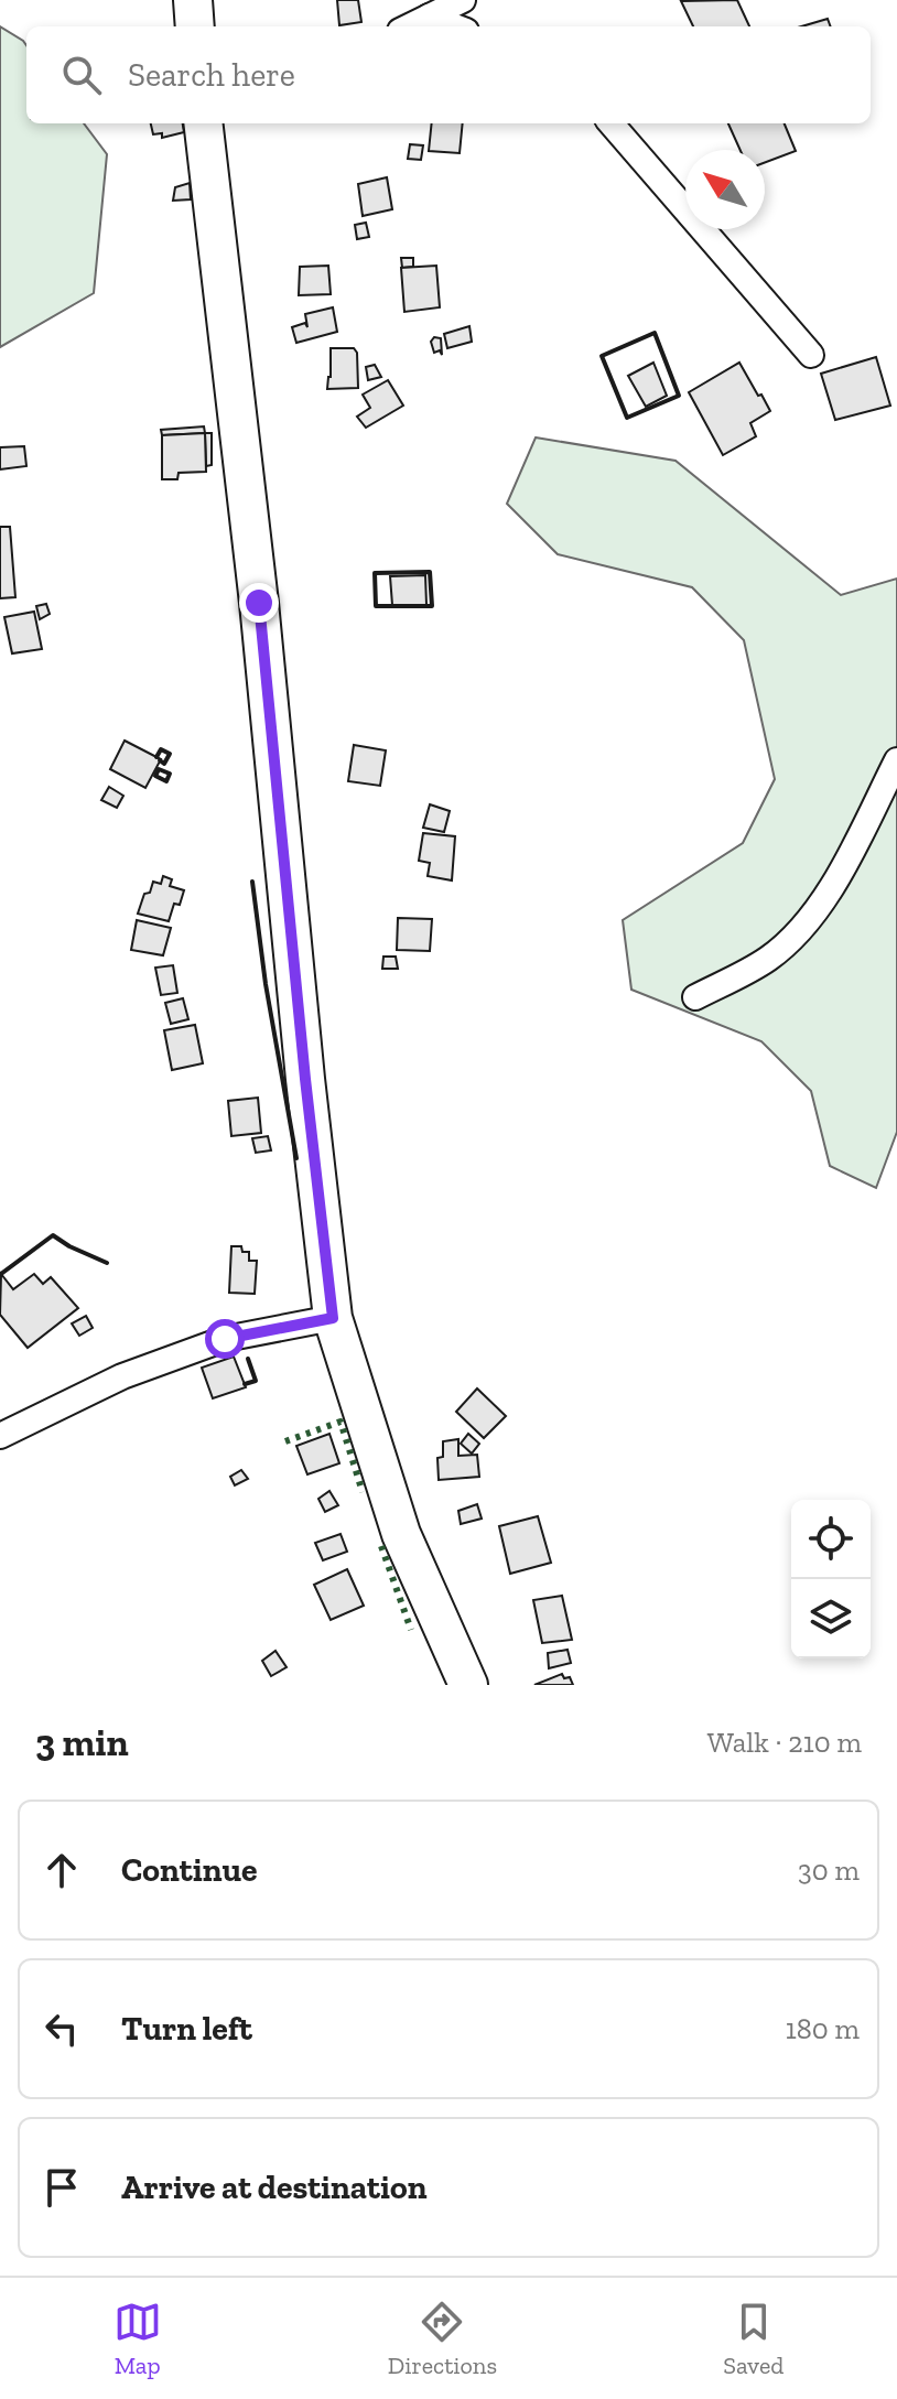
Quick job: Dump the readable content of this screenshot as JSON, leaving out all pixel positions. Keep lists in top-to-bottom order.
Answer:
{
  "north": "top left",
  "page": {
    "search": "Search here",
    "heading": ["3 min", "Walk · 210 m"],
    "list": [
      ["Continue", "30 m"],
      ["Turn left", "180 m"],
      "Arrive at destination"
    ],
    "nav": ["Map", "Directions", "Saved"]
  }
}
